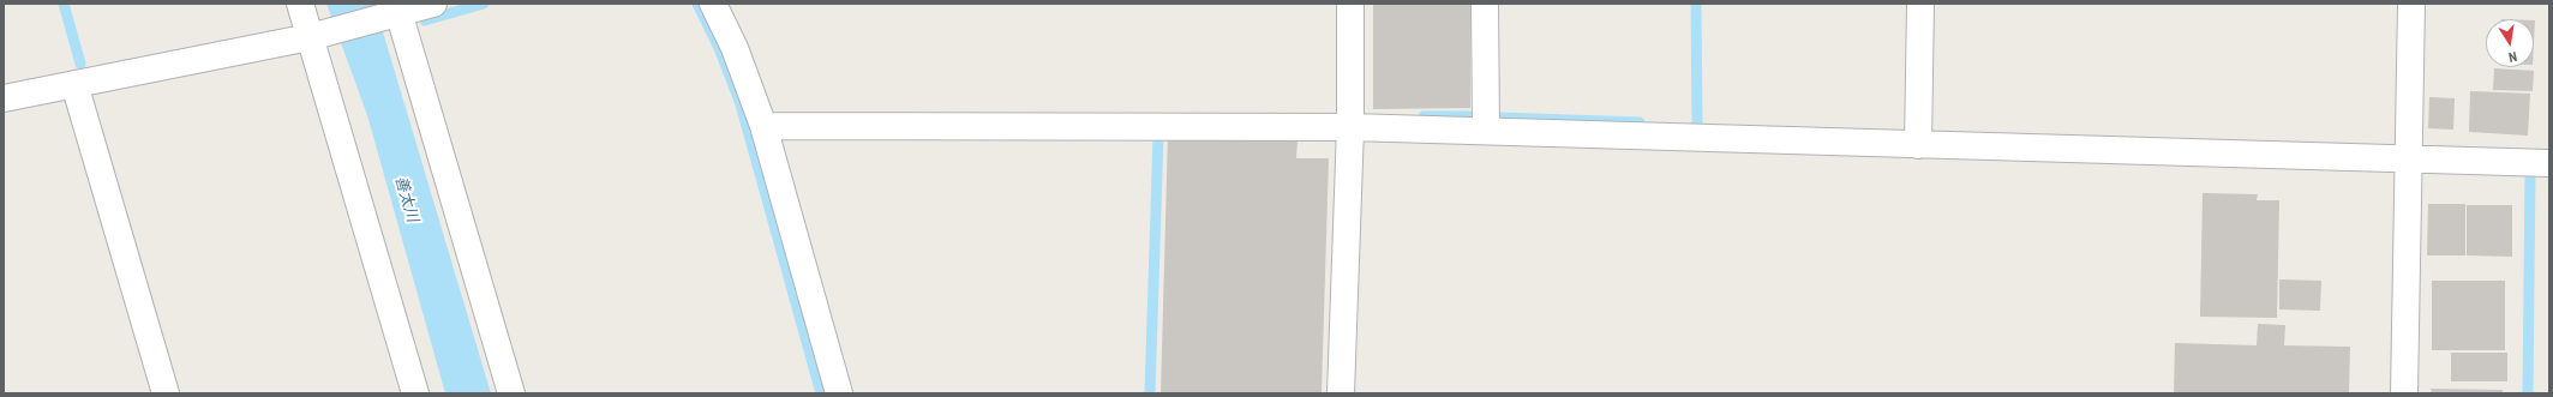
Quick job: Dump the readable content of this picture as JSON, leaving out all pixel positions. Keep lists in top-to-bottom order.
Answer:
{
  "water": ["善太川"],
  "north": "bottom"
}
